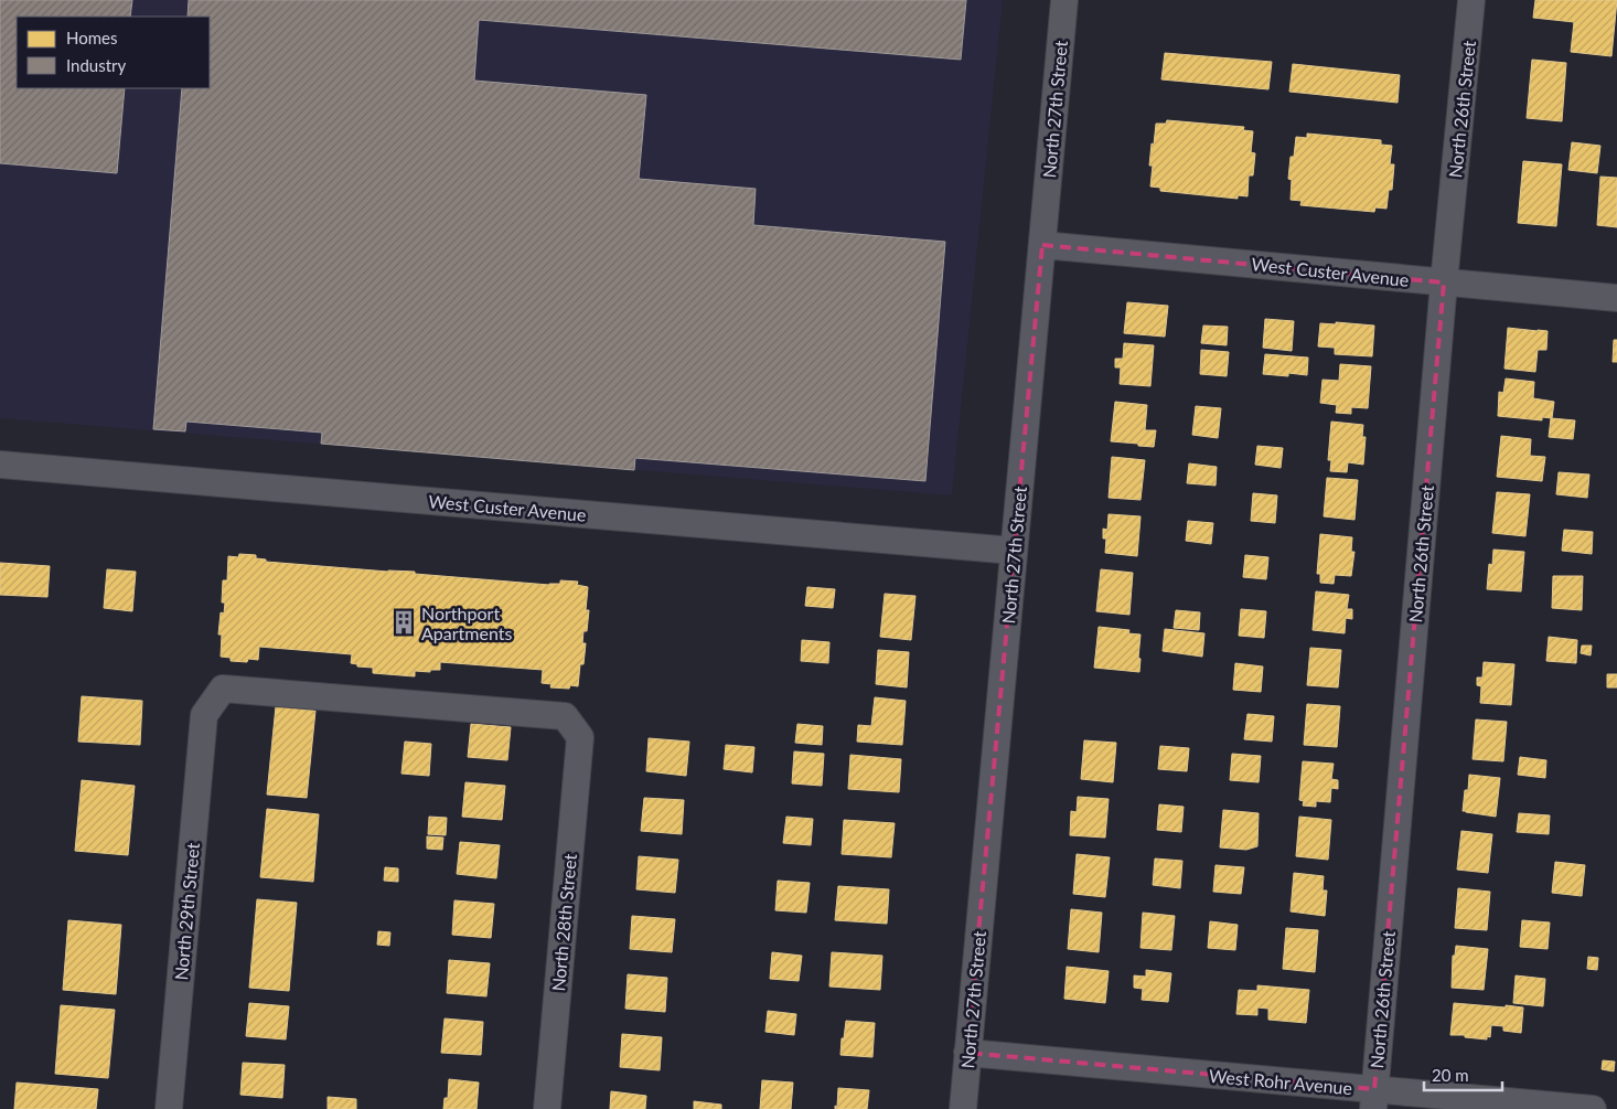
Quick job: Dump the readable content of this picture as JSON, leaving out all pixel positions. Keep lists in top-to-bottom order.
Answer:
{
  "streets": {
    "street": [
      "North 27th Street",
      "North 26th Street",
      "West Custer Avenue",
      "North 29th Street",
      "North 28th Street",
      "West Rohr Avenue"
    ]
  },
  "crossings": [
    ["North 27th Street", "West Custer Avenue"],
    ["North 27th Street", "West Rohr Avenue"],
    ["North 26th Street", "West Custer Avenue"],
    ["North 26th Street", "West Rohr Avenue"],
    ["North 29th Street", "North 28th Street"]
  ],
  "places": {
    "building": ["Northport Apartments"]
  },
  "legend": ["Homes", "Industry"],
  "scale_bar": "20 m"
}
